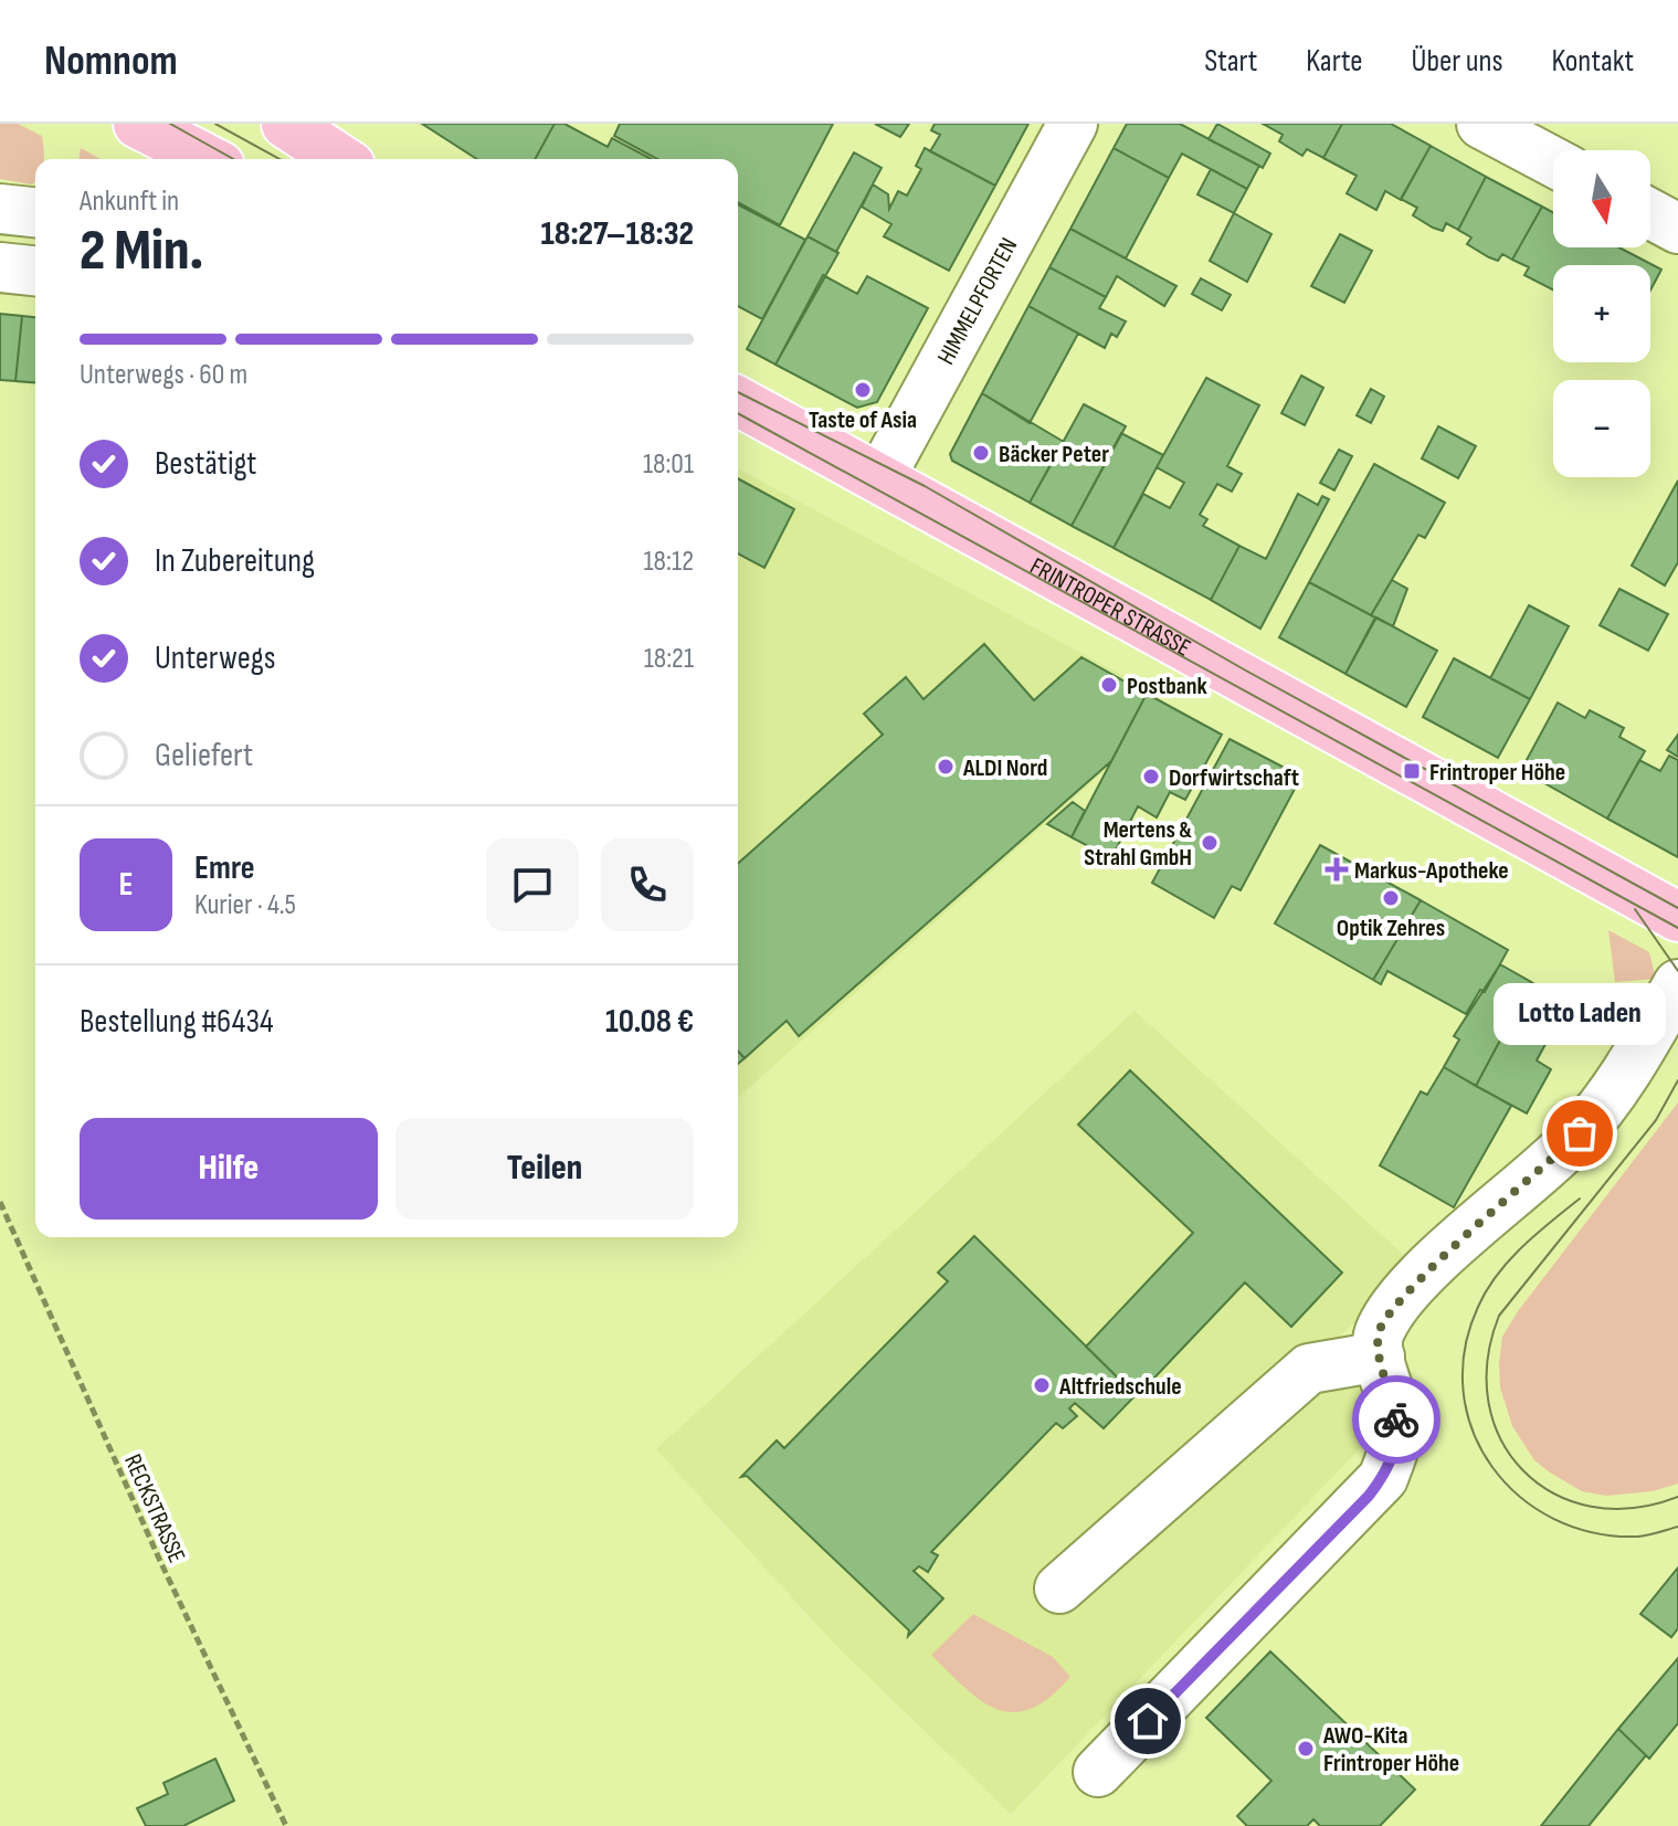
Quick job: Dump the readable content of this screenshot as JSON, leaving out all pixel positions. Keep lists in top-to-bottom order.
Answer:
{
  "streets": {
    "main road": ["FRINTROPER STRASSE"],
    "street": ["HIMMELPFORTEN"],
    "path": ["RECKSTRASSE"]
  },
  "crossings": [
    ["HIMMELPFORTEN", "FRINTROPER STRASSE"]
  ],
  "places": {
    "other": [
      "Taste of Asia",
      "Bäcker Peter",
      "Postbank",
      "ALDI Nord",
      "Dorfwirtschaft",
      "Mertens & Strahl GmbH",
      "Optik Zehres",
      "Lotto Laden",
      "Altfriedschule",
      "AWO-Kita Frintroper Höhe"
    ],
    "transit": ["Frintroper Höhe"],
    "health": ["Markus-Apotheke"]
  },
  "north": "bottom",
  "page": {
    "header": "Nomnom",
    "nav": [
      "Start",
      "Karte",
      "Über uns",
      "Kontakt"
    ],
    "map_buttons": ["+", "−"],
    "heading": ["2 Min.", "Ankunft in", "18:27–18:32"],
    "panel": [
      "Emre",
      "Kurier · 4.5",
      "Bestellung #6434",
      "10.08 €"
    ],
    "bar": "Unterwegs · 60 m",
    "list": [
      ["Bestätigt", "18:01"],
      ["In Zubereitung", "18:12"],
      ["Unterwegs", "18:21"],
      "Geliefert"
    ],
    "round": "E",
    "bubble": "Lotto Laden",
    "buttons": ["Hilfe", "Teilen"]
  }
}
